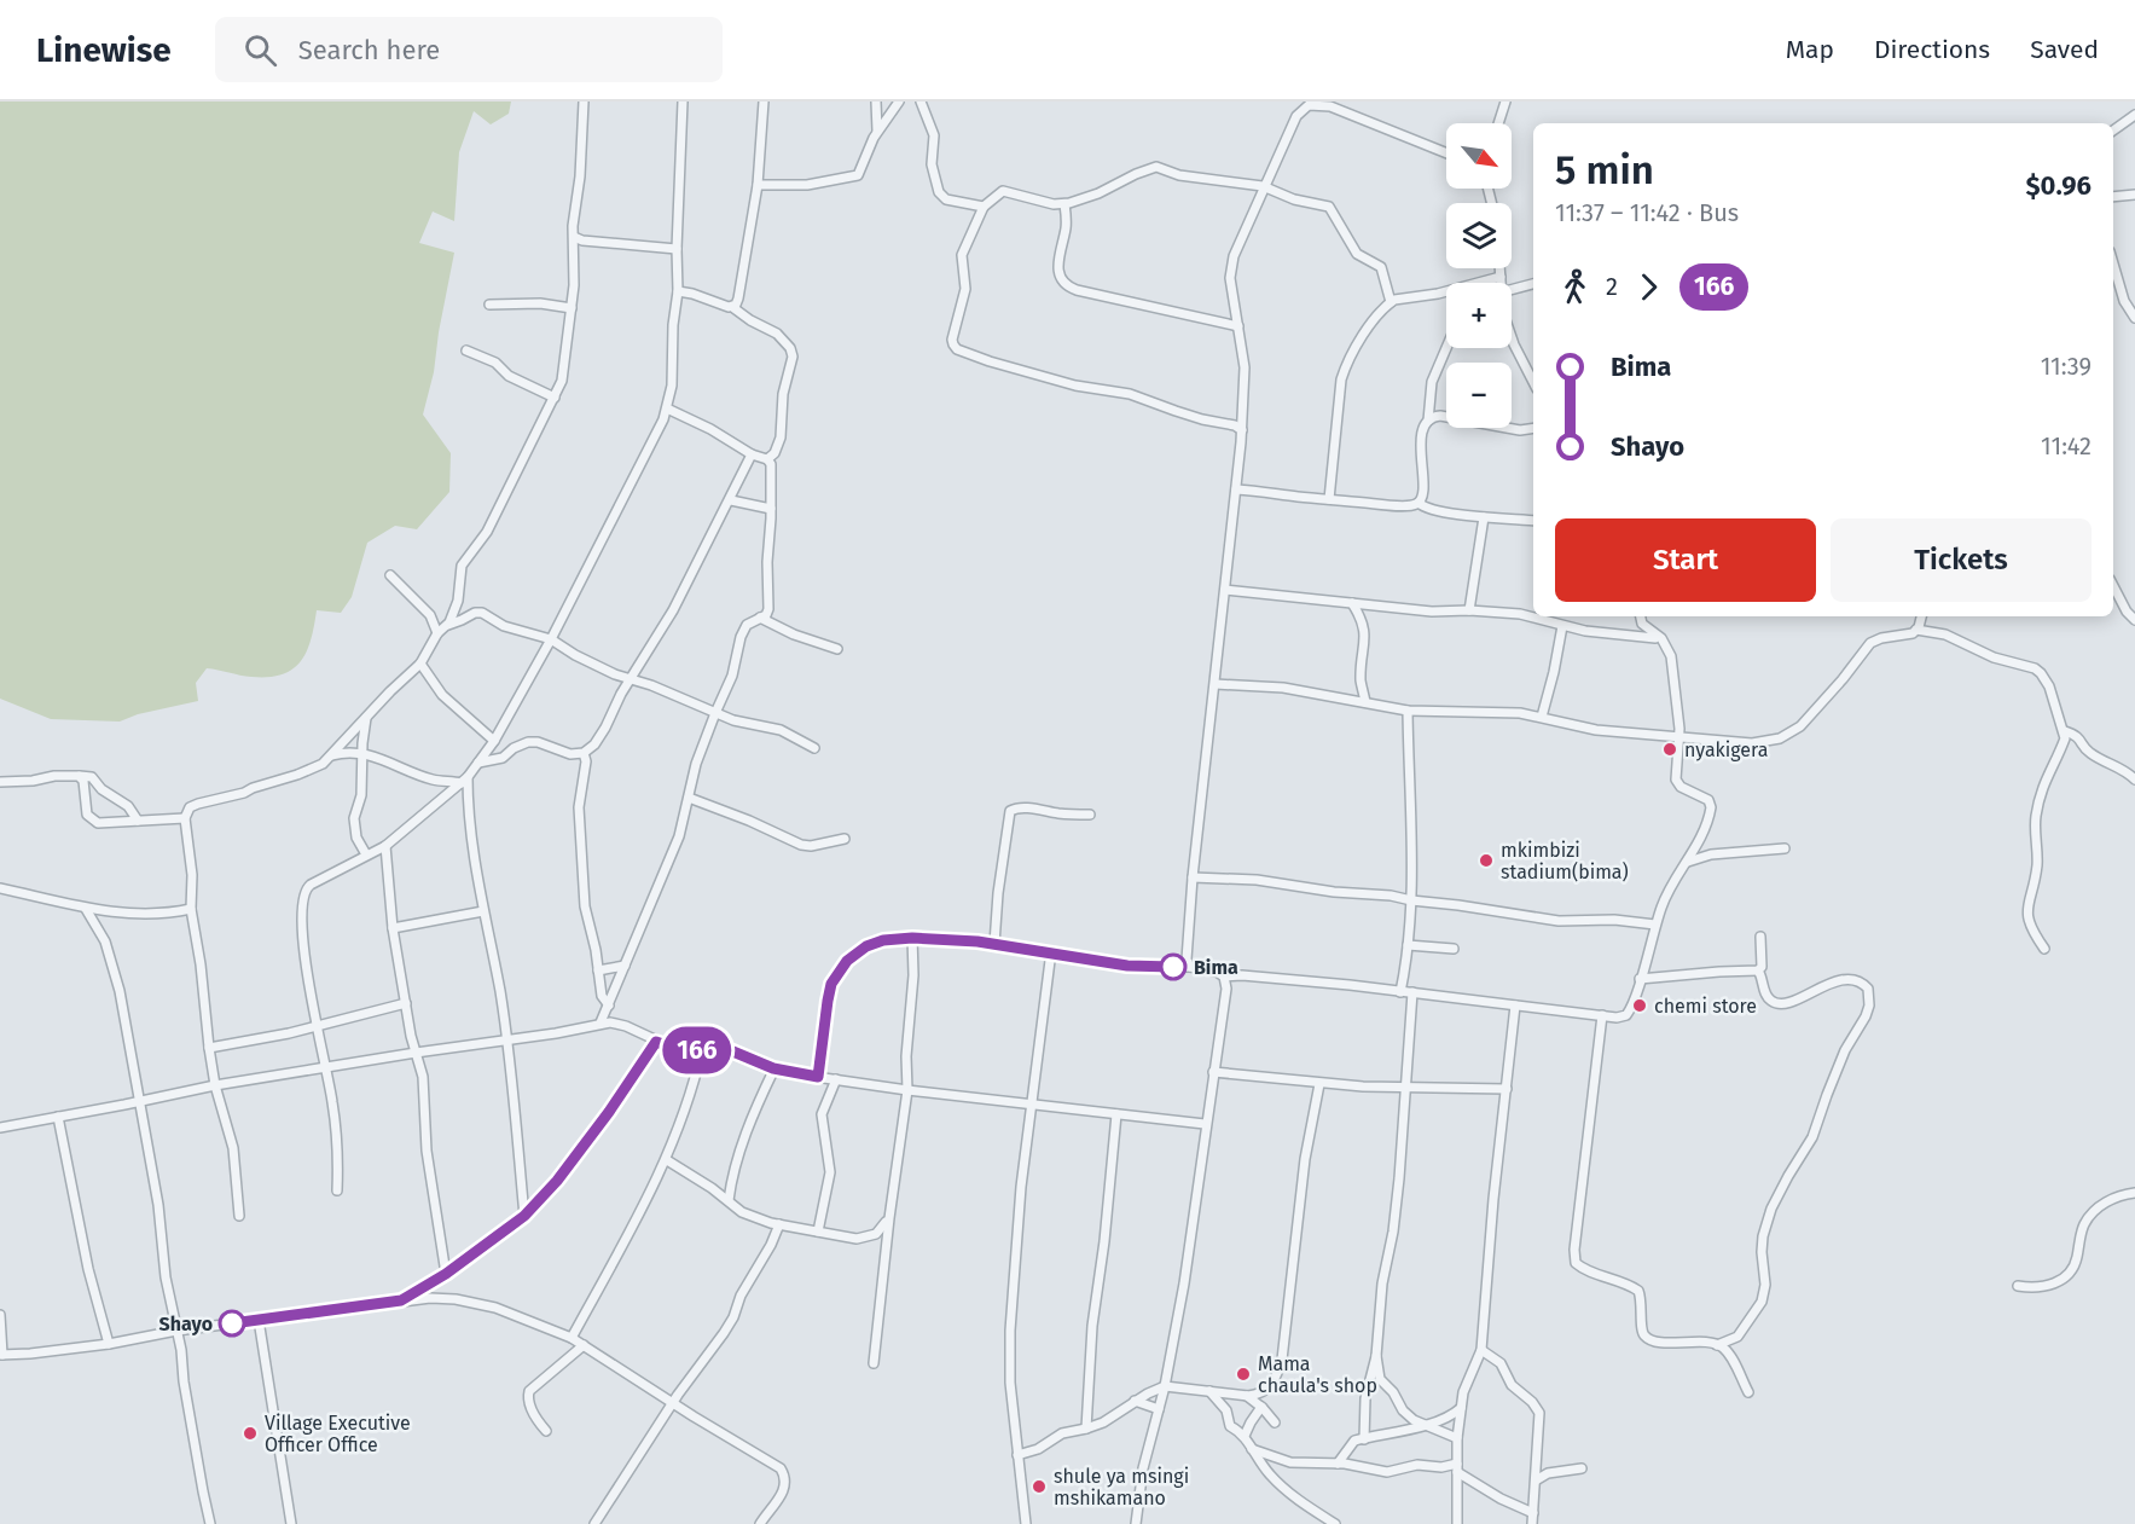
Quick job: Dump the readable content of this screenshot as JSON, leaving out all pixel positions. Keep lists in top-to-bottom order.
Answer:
{
  "places": [
    "nyakigera",
    "mkimbizi stadium(bima)",
    "Bima",
    "chemi store",
    "Shayo",
    "Mama chaula's shop",
    "Village Executive Officer Office",
    "shule ya msingi mshikamano"
  ],
  "lines": ["bus line 166"],
  "north": "bottom right",
  "page": {
    "header": "Linewise",
    "search": "Search here",
    "nav": ["Map", "Directions", "Saved"],
    "on_map": "166",
    "map_buttons": ["+", "−"],
    "heading": ["5 min", "11:37 – 11:42 · Bus", "$0.96"],
    "legs": ["2", "166"],
    "list": [
      {
        "name": "Bima",
        "value": "11:39"
      },
      {
        "name": "Shayo",
        "value": "11:42"
      }
    ],
    "buttons": ["Start", "Tickets"]
  }
}
